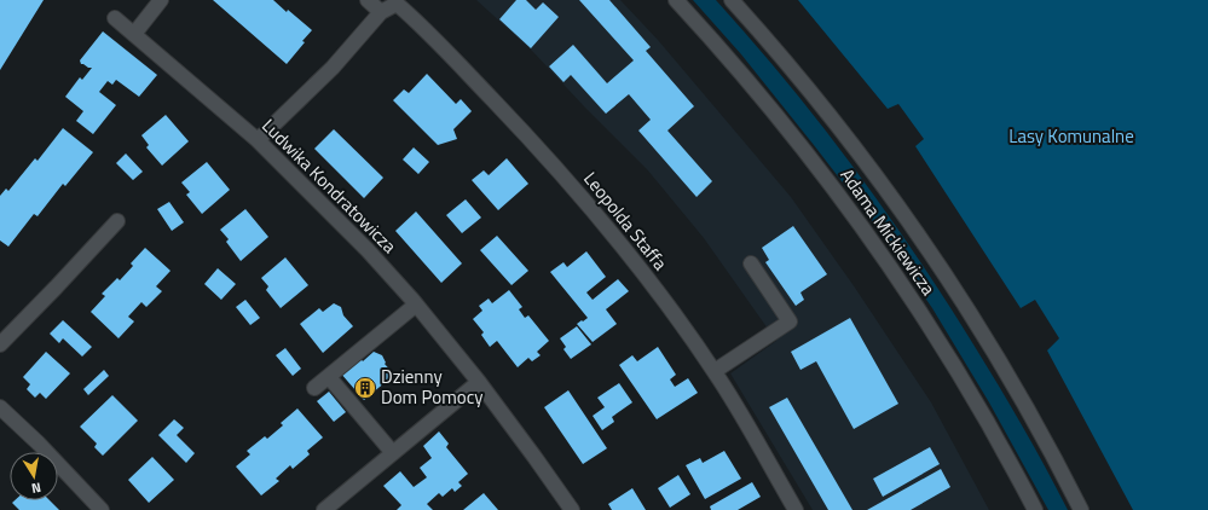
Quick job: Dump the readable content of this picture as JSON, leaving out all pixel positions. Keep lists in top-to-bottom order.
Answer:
{
  "streets": {
    "street": ["Ludwika Kondratowicza", "Leopolda Staffa", "Adama Mickiewicza"]
  },
  "crossings": [
    ["Ludwika Kondratowicza", "Leopolda Staffa"]
  ],
  "parks": ["Lasy Komunalne"],
  "places": {
    "building": ["Dzienny Dom Pomocy"]
  },
  "north": "bottom"
}
